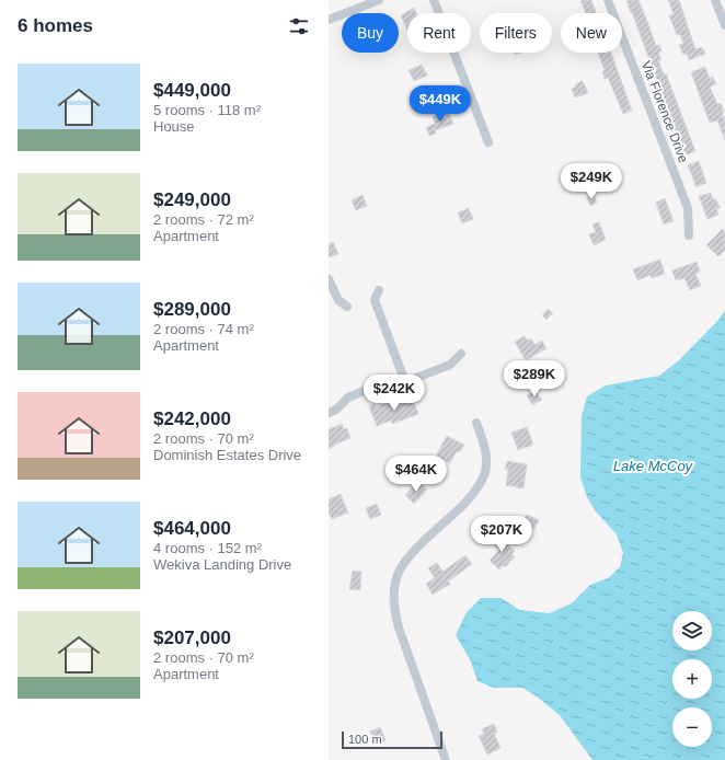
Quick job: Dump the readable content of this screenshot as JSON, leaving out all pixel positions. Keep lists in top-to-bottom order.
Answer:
{
  "streets": {
    "street": ["Via Florence Drive"]
  },
  "water": ["Lake McCoy"],
  "scale_bar": "100 m",
  "page": {
    "heading": "6 homes",
    "chip": [
      "Buy",
      "Rent",
      "Filters",
      "New"
    ],
    "list": [
      {
        "name": "$449,000",
        "note": "5 rooms · 118 m² · House"
      },
      {
        "name": "$249,000",
        "note": "2 rooms · 72 m² · Apartment"
      },
      {
        "name": "$289,000",
        "note": "2 rooms · 74 m² · Apartment"
      },
      {
        "name": "$242,000",
        "note": "2 rooms · 70 m² · Dominish Estates Drive"
      },
      {
        "name": "$464,000",
        "note": "4 rooms · 152 m² · Wekiva Landing Drive"
      },
      {
        "name": "$207,000",
        "note": "2 rooms · 70 m² · Apartment"
      }
    ],
    "price": [
      "$449K",
      "$249K",
      "$289K",
      "$242K",
      "$464K",
      "$207K"
    ],
    "map_buttons": ["+", "−"],
    "scale": "100 m"
  }
}
